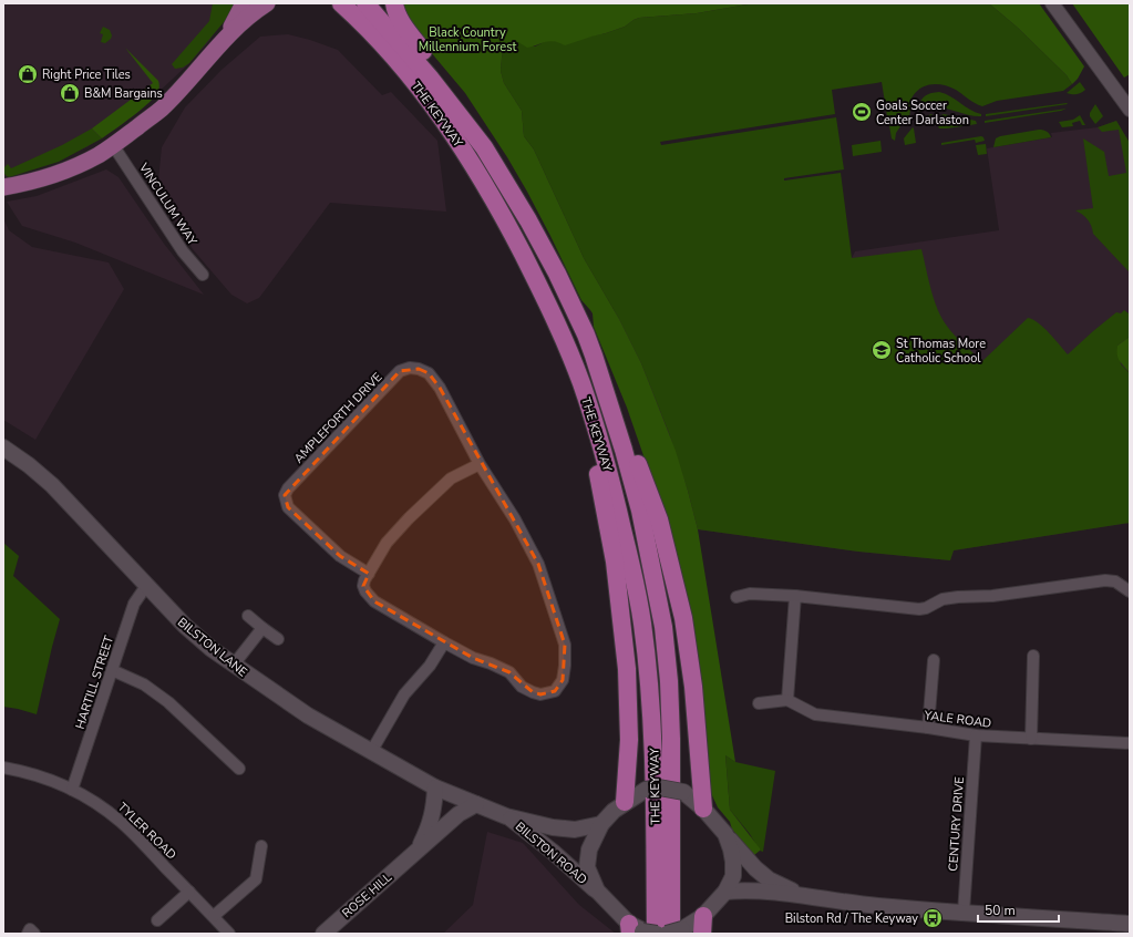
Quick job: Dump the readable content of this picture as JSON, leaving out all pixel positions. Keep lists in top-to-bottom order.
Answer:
{
  "streets": {
    "highway": ["THE KEYWAY"],
    "main road": ["BILSTON LANE", "BILSTON ROAD", "ROSE HILL"],
    "street": [
      "VINCULUM WAY",
      "AMPLEFORTH DRIVE",
      "HARTILL STREET",
      "YALE ROAD",
      "CENTURY DRIVE",
      "TYLER ROAD"
    ]
  },
  "crossings": [
    ["THE KEYWAY", "BILSTON ROAD"],
    ["BILSTON LANE", "HARTILL STREET"],
    ["BILSTON LANE", "BILSTON ROAD"],
    ["BILSTON LANE", "ROSE HILL"],
    ["HARTILL STREET", "TYLER ROAD"],
    ["YALE ROAD", "CENTURY DRIVE"],
    ["BILSTON ROAD", "ROSE HILL"]
  ],
  "parks": ["Black Country Millennium Forest"],
  "places": {
    "shop": ["Right Price Tiles", "B&M Bargains"],
    "sports": ["Goals Soccer Center Darlaston"],
    "school or university": ["St Thomas More Catholic School"],
    "bus stop": ["Bilston Rd / The Keyway"]
  },
  "scale_bar": "50 m"
}
